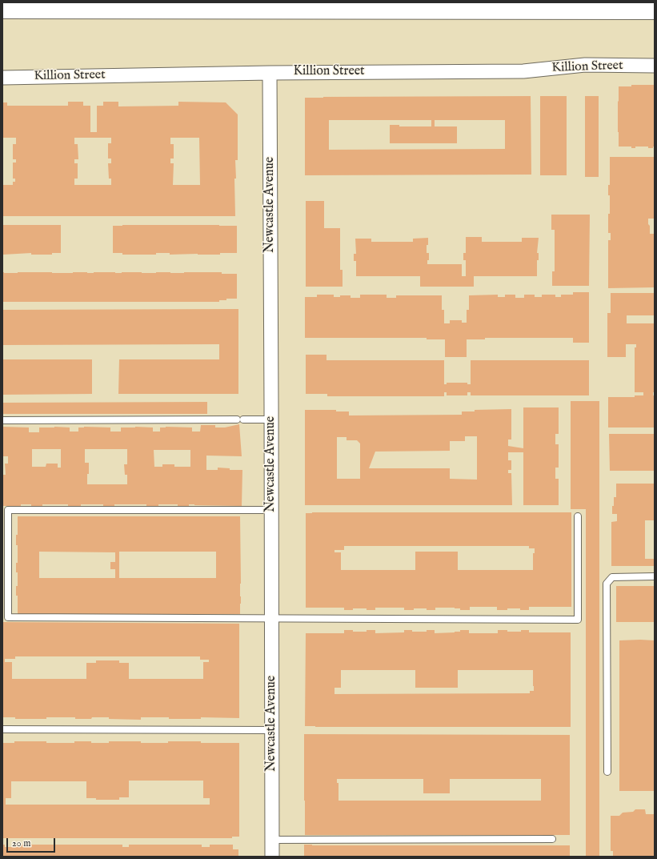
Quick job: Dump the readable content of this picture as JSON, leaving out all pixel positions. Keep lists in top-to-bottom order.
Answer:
{
  "streets": {
    "street": ["Killion Street", "Newcastle Avenue"]
  },
  "crossings": [
    ["Killion Street", "Newcastle Avenue"]
  ],
  "scale_bar": "20 m"
}
